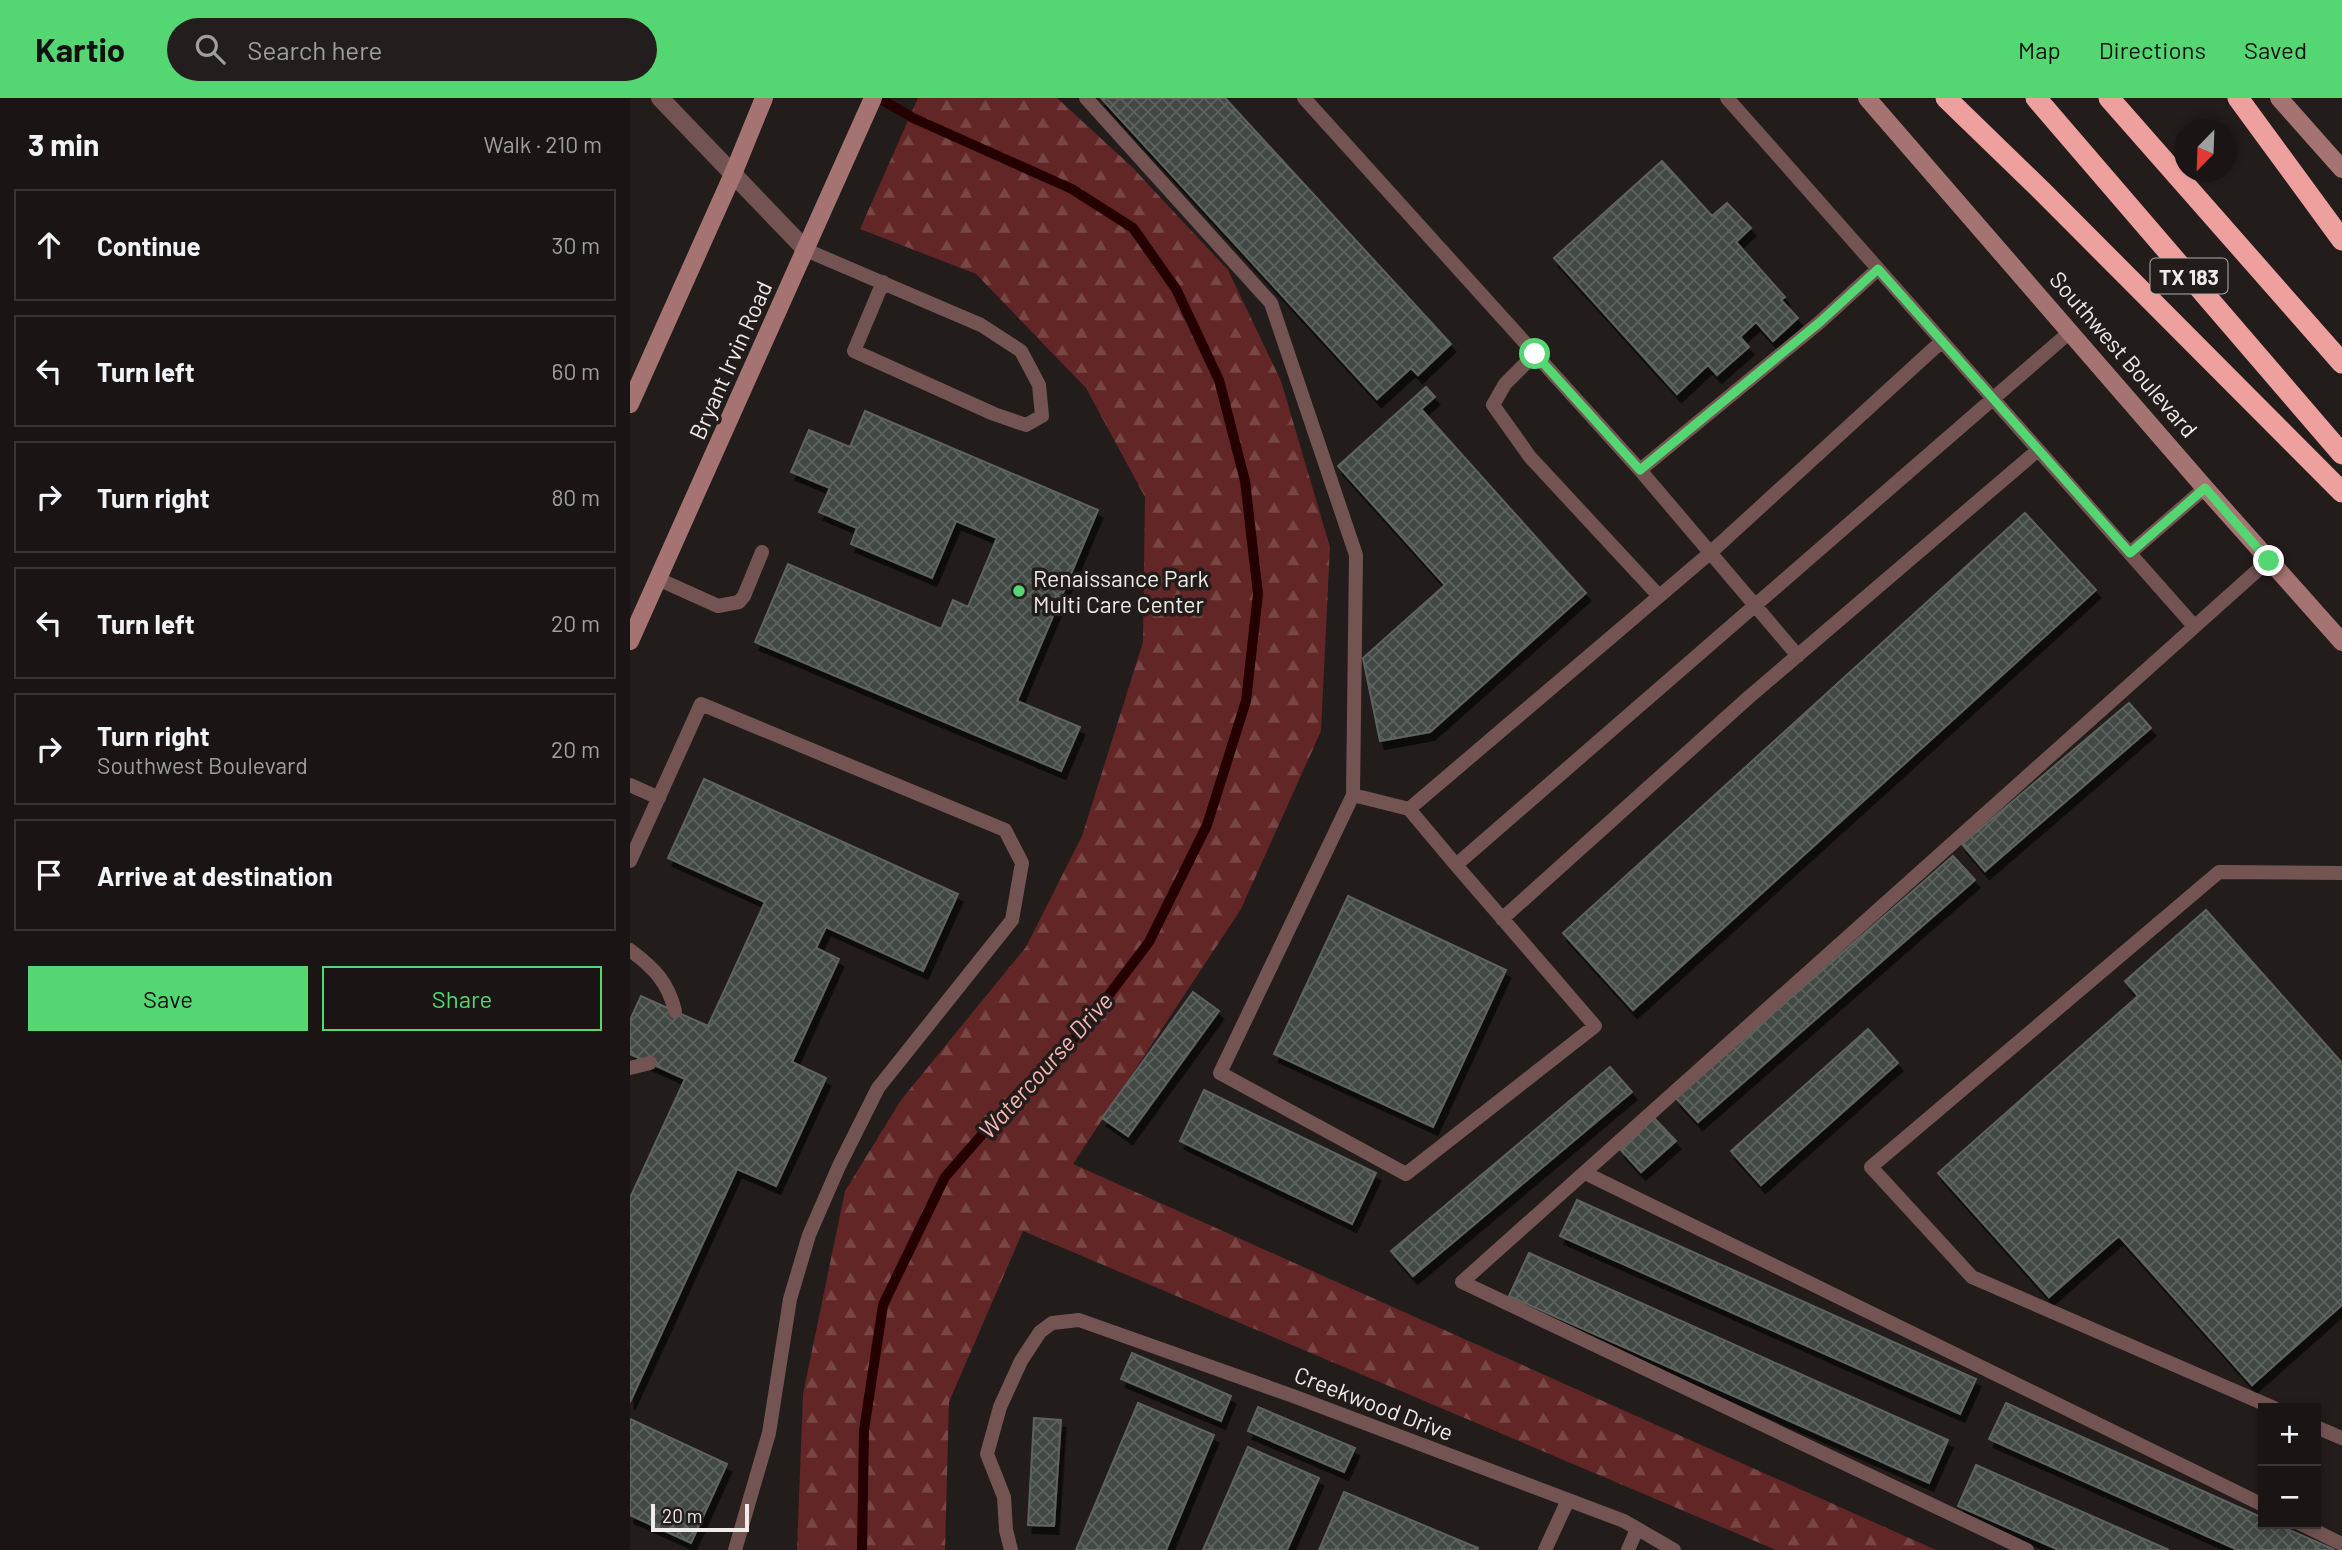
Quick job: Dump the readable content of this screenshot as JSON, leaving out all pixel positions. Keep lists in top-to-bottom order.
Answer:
{
  "streets": {
    "highway": ["TX 183"],
    "main road": ["Southwest Boulevard", "Bryant Irvin Road"],
    "lane": ["Creekwood Drive"]
  },
  "water": ["Watercourse Drive"],
  "places": ["Renaissance Park Multi Care Center"],
  "scale_bar": "20 m",
  "north": "bottom left",
  "page": {
    "header": "Kartio",
    "search": "Search here",
    "nav": ["Map", "Directions", "Saved"],
    "heading": ["3 min", "Walk · 210 m"],
    "list": [
      ["Continue", "30 m"],
      ["Turn left", "60 m"],
      ["Turn right", "80 m"],
      ["Turn left", "20 m"],
      ["Turn right", "Southwest Boulevard", "20 m"],
      "Arrive at destination"
    ],
    "buttons": ["Save", "Share"],
    "map_buttons": ["+", "−"],
    "scale": "20 m"
  }
}
